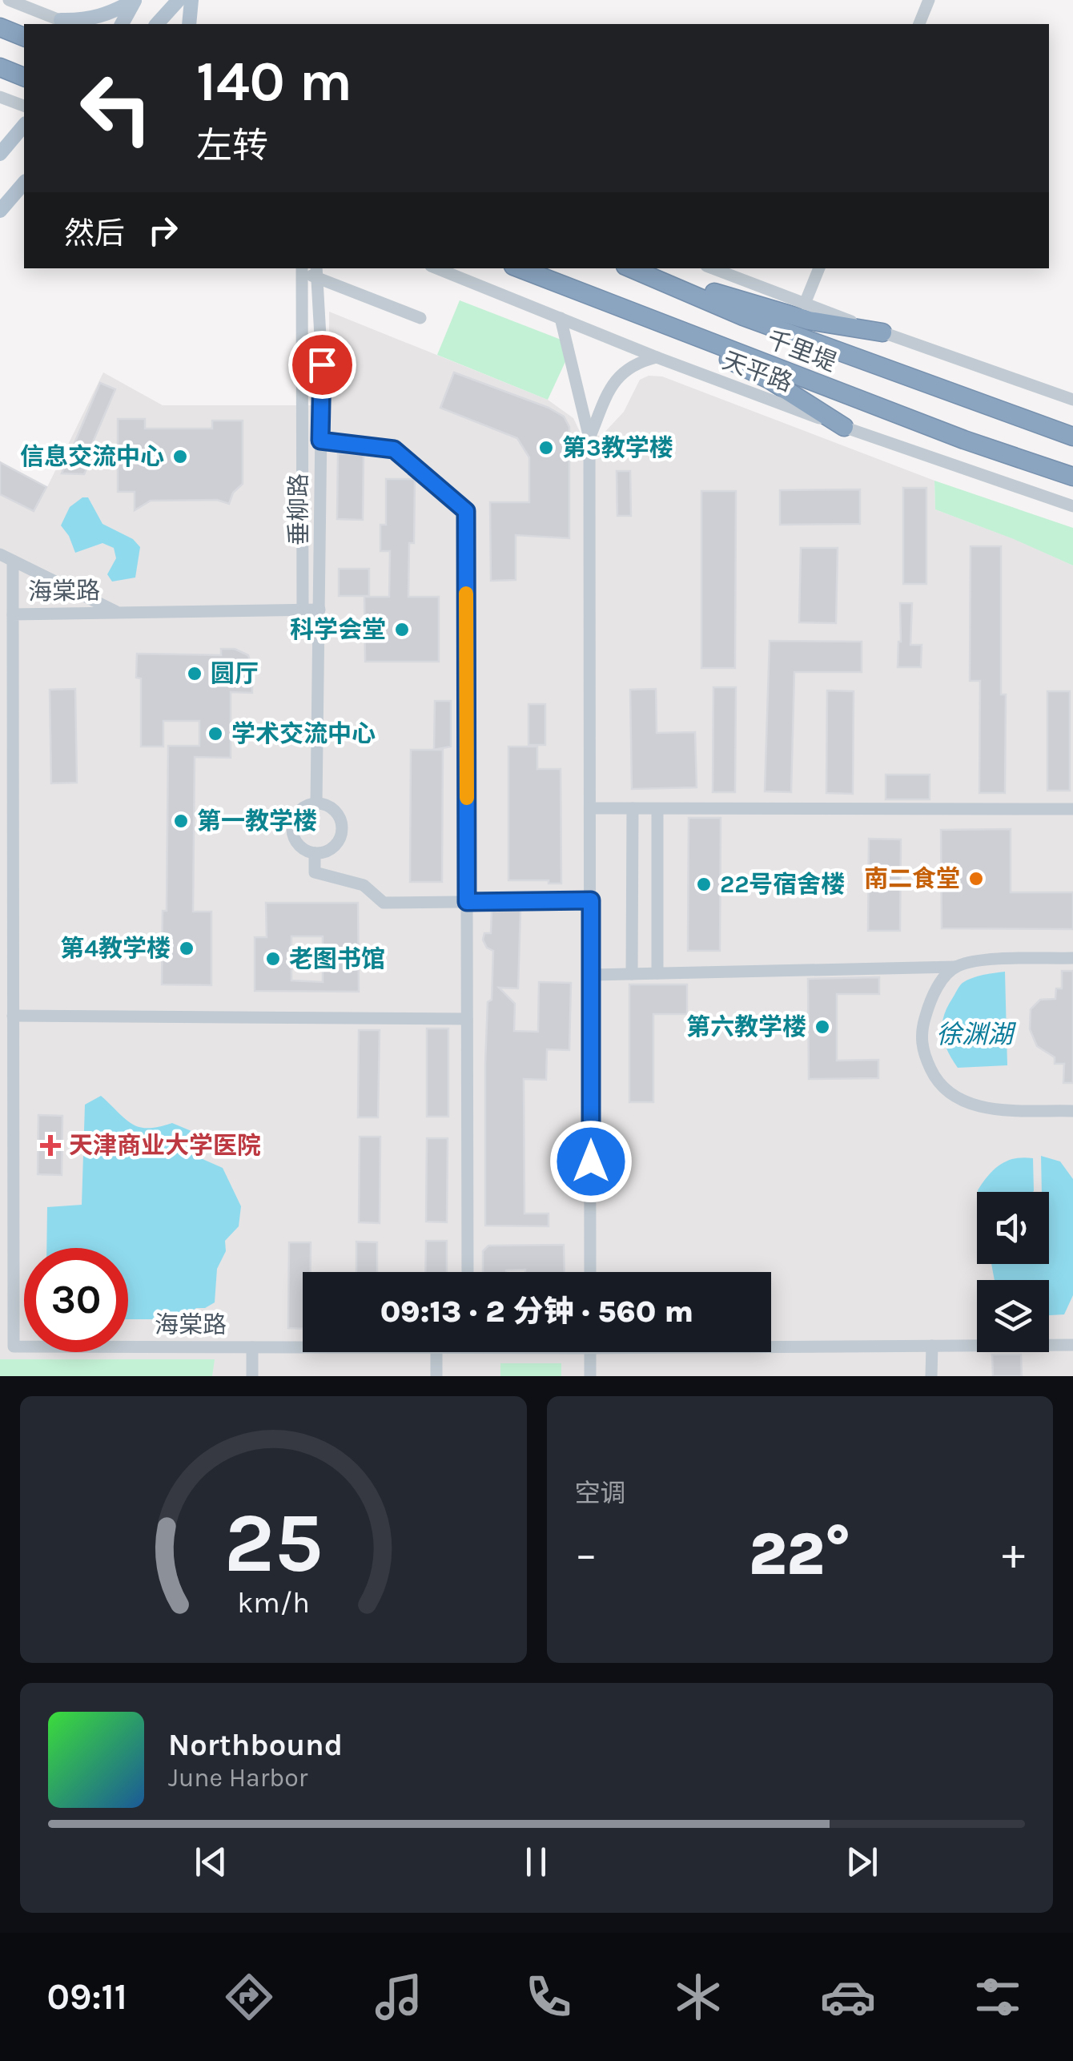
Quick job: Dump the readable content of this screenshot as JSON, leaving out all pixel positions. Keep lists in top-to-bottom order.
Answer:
{
  "streets": {
    "highway": ["千里堤"],
    "street": ["天平路", "垂柳路", "海棠路"]
  },
  "crossings": [
    ["垂柳路", "海棠路"]
  ],
  "water": ["徐渊湖"],
  "places": {
    "other": [
      "第3教学楼",
      "信息交流中心",
      "科学会堂",
      "圆厅",
      "学术交流中心",
      "第一教学楼",
      "南二食堂",
      "22号宿舍楼",
      "第4教学楼",
      "老图书馆",
      "第六教学楼"
    ],
    "health": ["天津商业大学医院"]
  },
  "page": {
    "turn": ["140 m", "左转"],
    "then": "然后",
    "limit": "30",
    "trip": "09:13 · 2 分钟 · 560 m",
    "tile": "空调",
    "heat": ["−", "22°", "+"],
    "song": ["Northbound", "June Harbor"],
    "tabs": "09:11",
    "gauge": ["25", "km/h"]
  }
}
